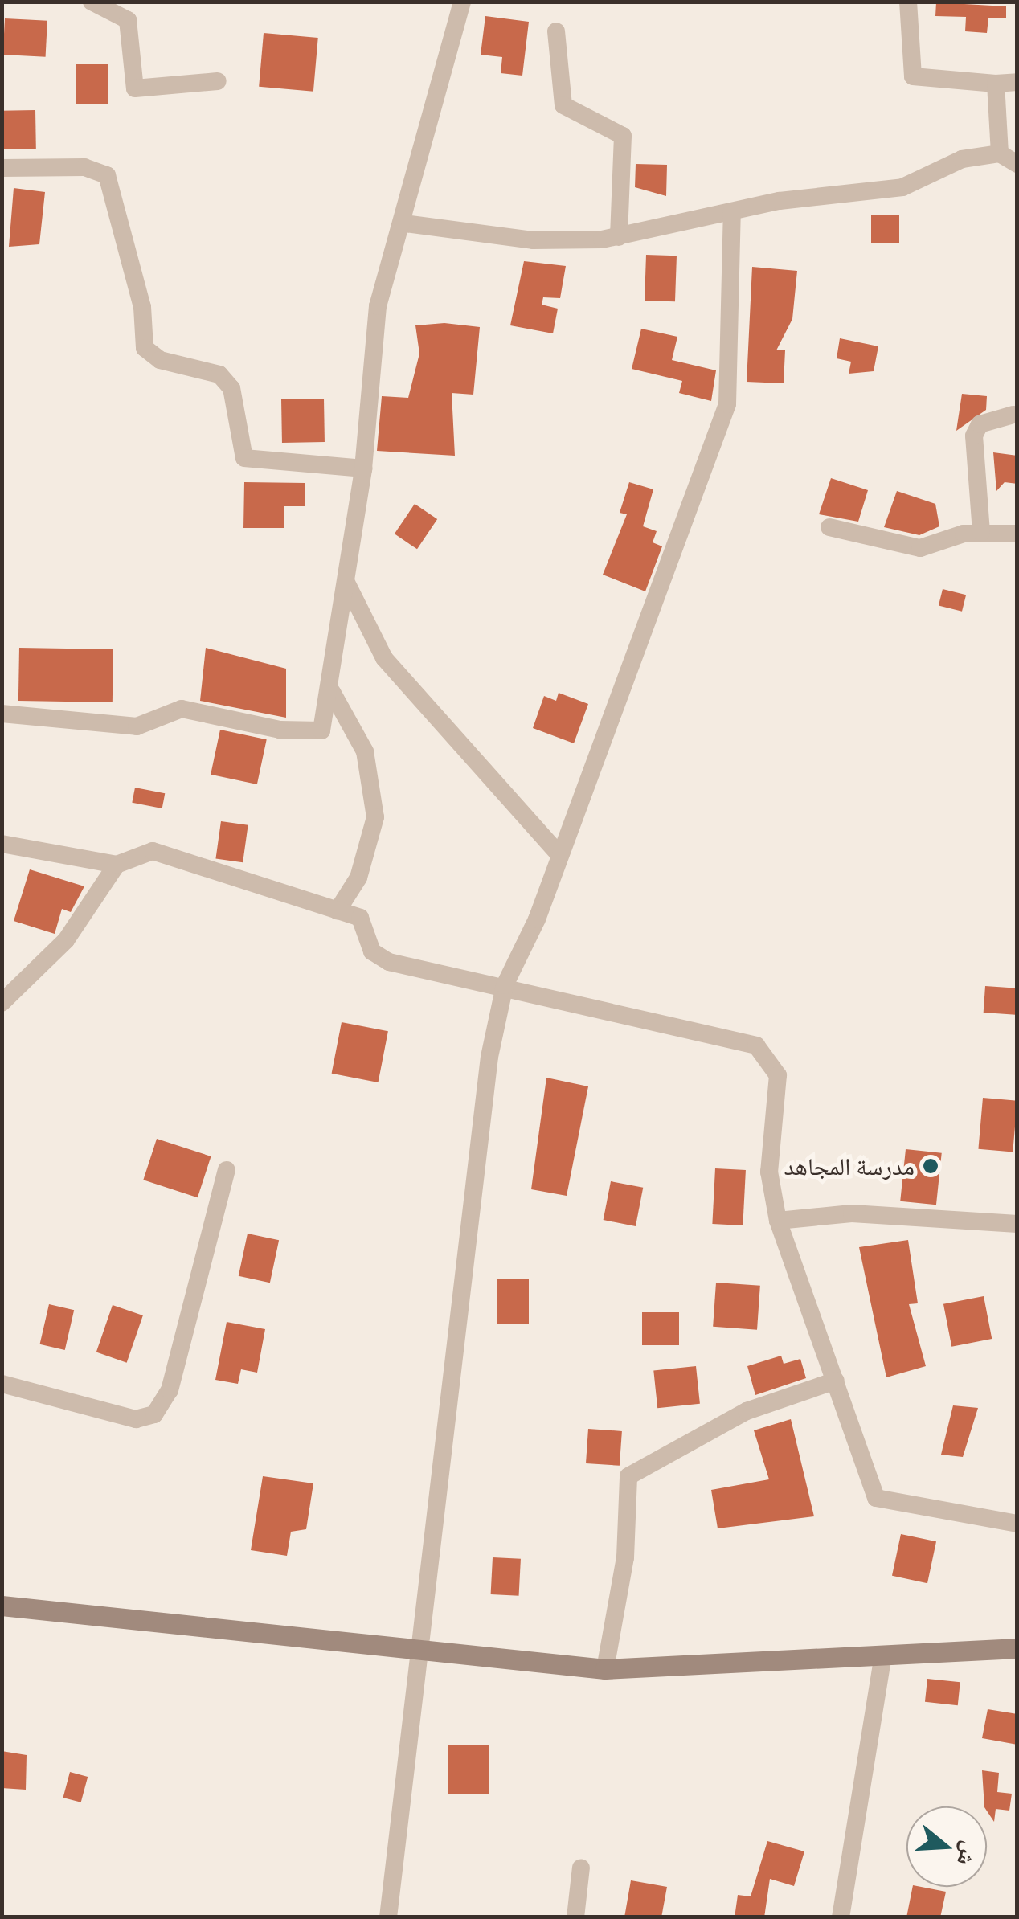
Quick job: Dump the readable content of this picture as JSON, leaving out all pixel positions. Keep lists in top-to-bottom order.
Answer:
{
  "places": ["مدرسة المجاهد"],
  "north": "right"
}
